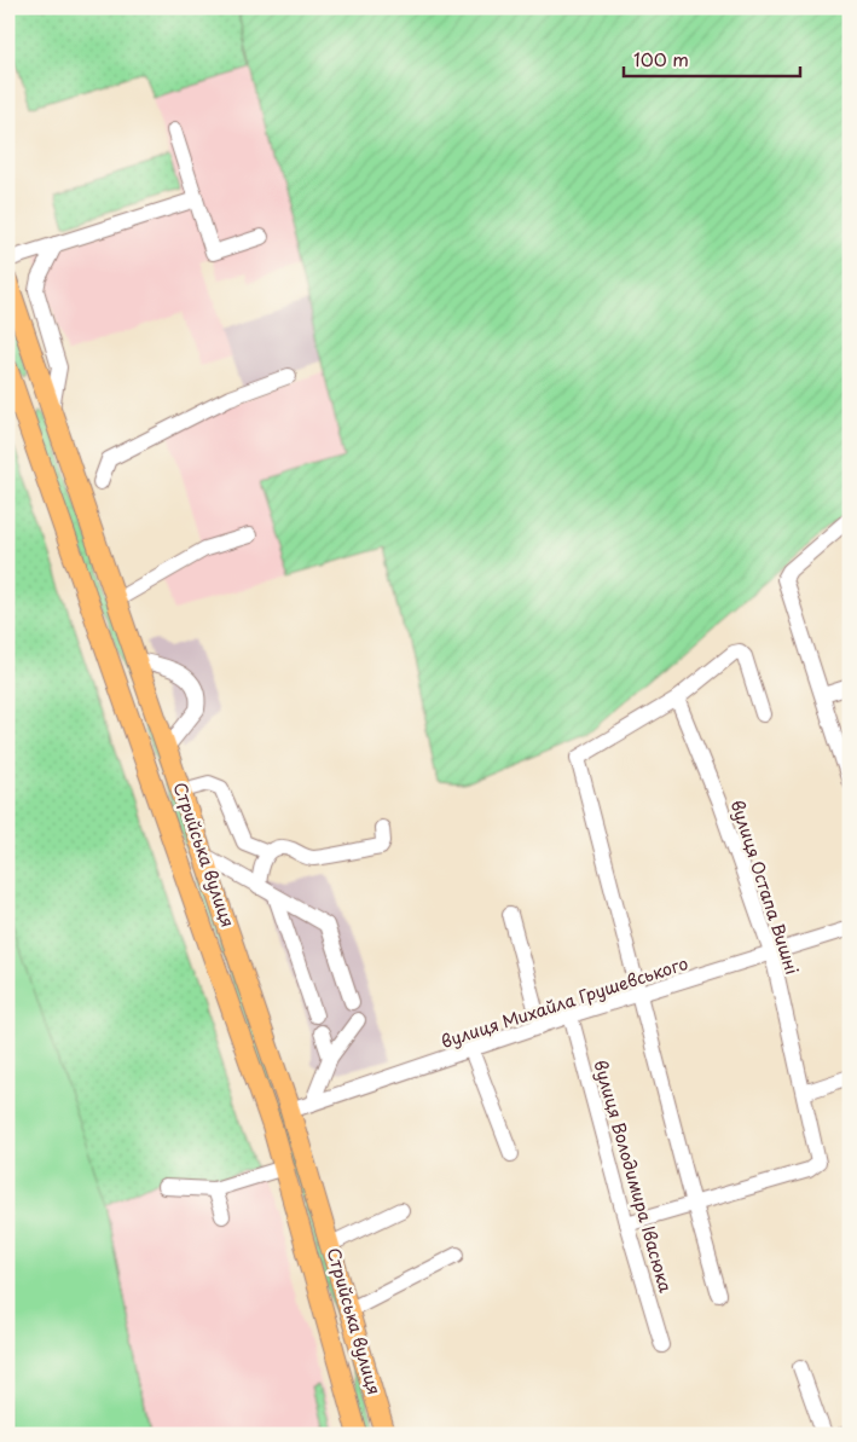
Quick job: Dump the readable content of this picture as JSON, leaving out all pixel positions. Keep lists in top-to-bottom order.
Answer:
{
  "streets": {
    "main road": ["Стрийська вулиця"],
    "street": ["вулиця Остапа Вишні", "вулиця Михайла Грушевського", "вулиця Володимира Івасюка"]
  },
  "crossings": [
    ["Стрийська вулиця", "вулиця Михайла Грушевського"],
    ["вулиця Остапа Вишні", "вулиця Михайла Грушевського"],
    ["вулиця Михайла Грушевського", "вулиця Володимира Івасюка"]
  ],
  "scale_bar": "100 m"
}
